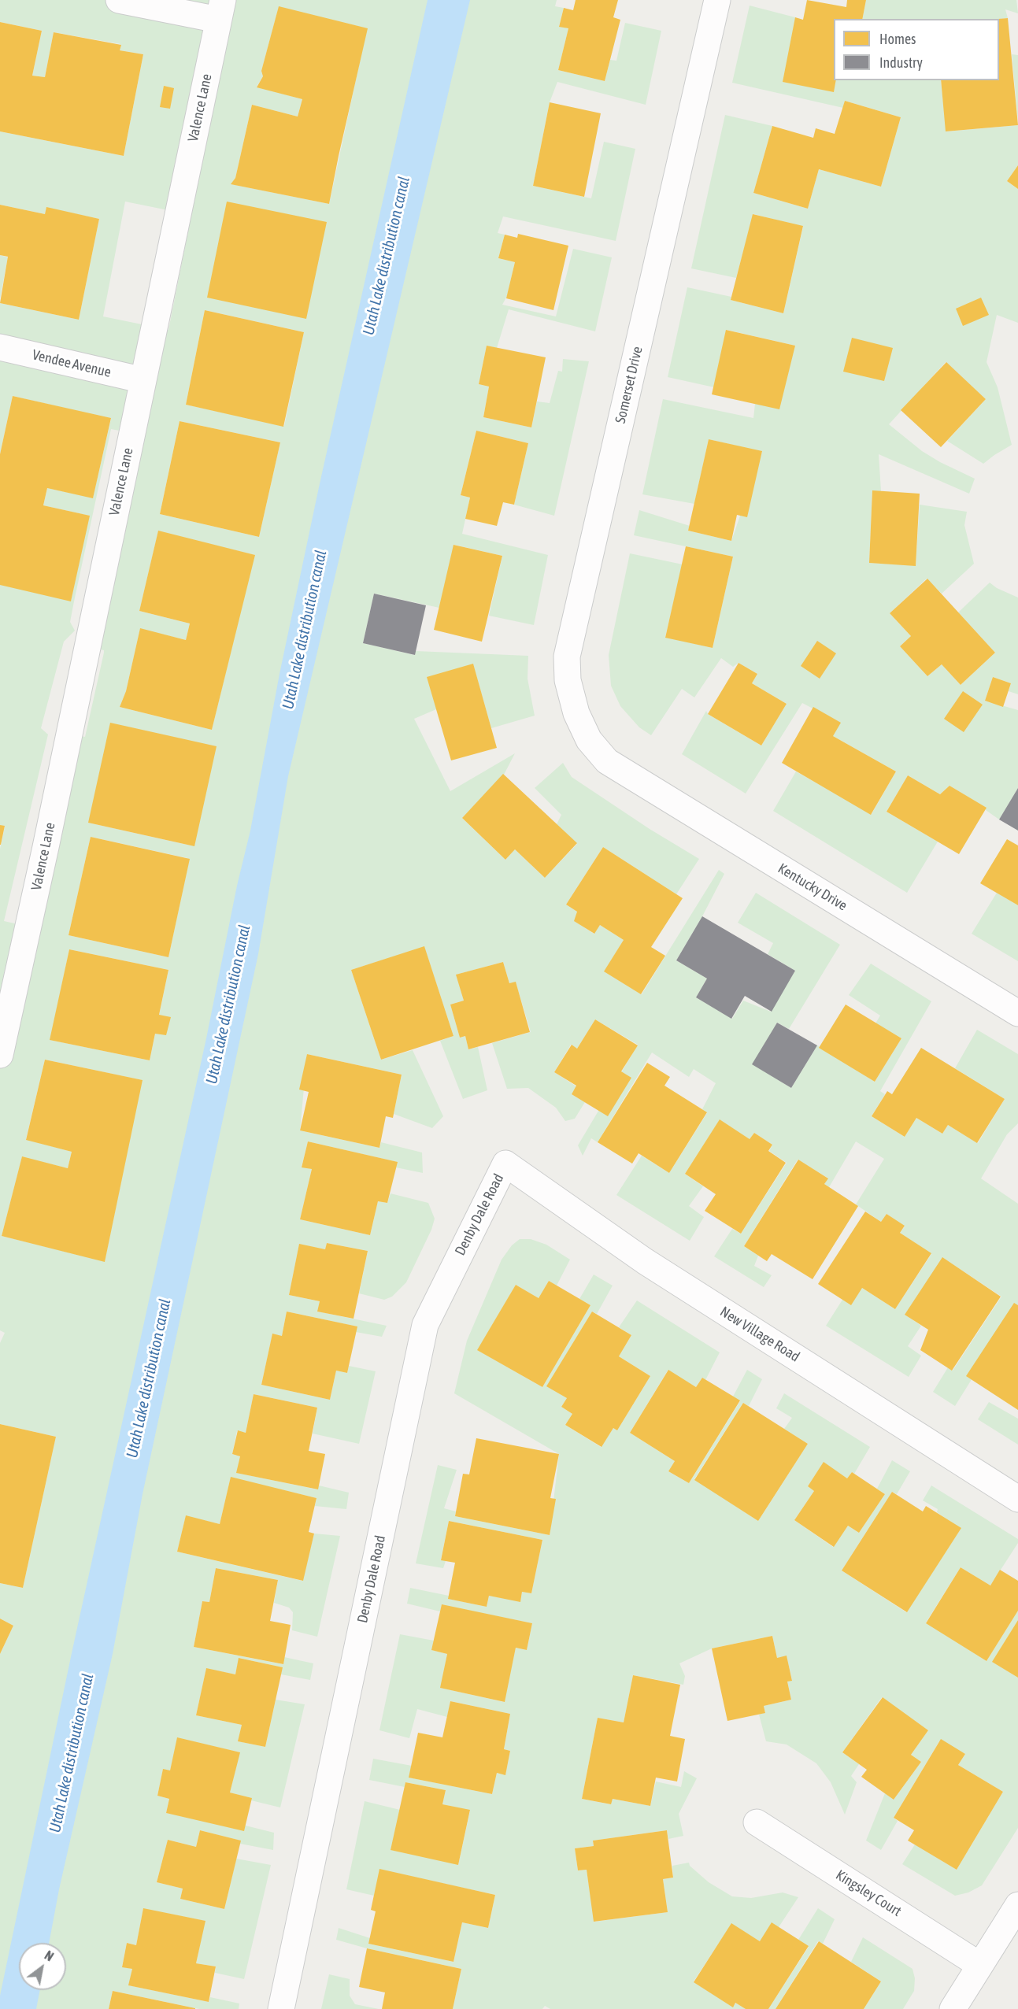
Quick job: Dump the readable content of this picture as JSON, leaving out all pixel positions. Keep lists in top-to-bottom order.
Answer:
{
  "streets": {
    "street": [
      "Valence Lane",
      "Vendee Avenue",
      "Somerset Drive",
      "Kentucky Drive",
      "Denby Dale Road",
      "New Village Road",
      "Kingsley Court"
    ]
  },
  "crossings": [
    ["Valence Lane", "Vendee Avenue"],
    ["Somerset Drive", "Kentucky Drive"],
    ["Denby Dale Road", "New Village Road"]
  ],
  "water": ["Utah Lake distribution canal"],
  "legend": ["Homes", "Industry"],
  "north": "top right"
}
